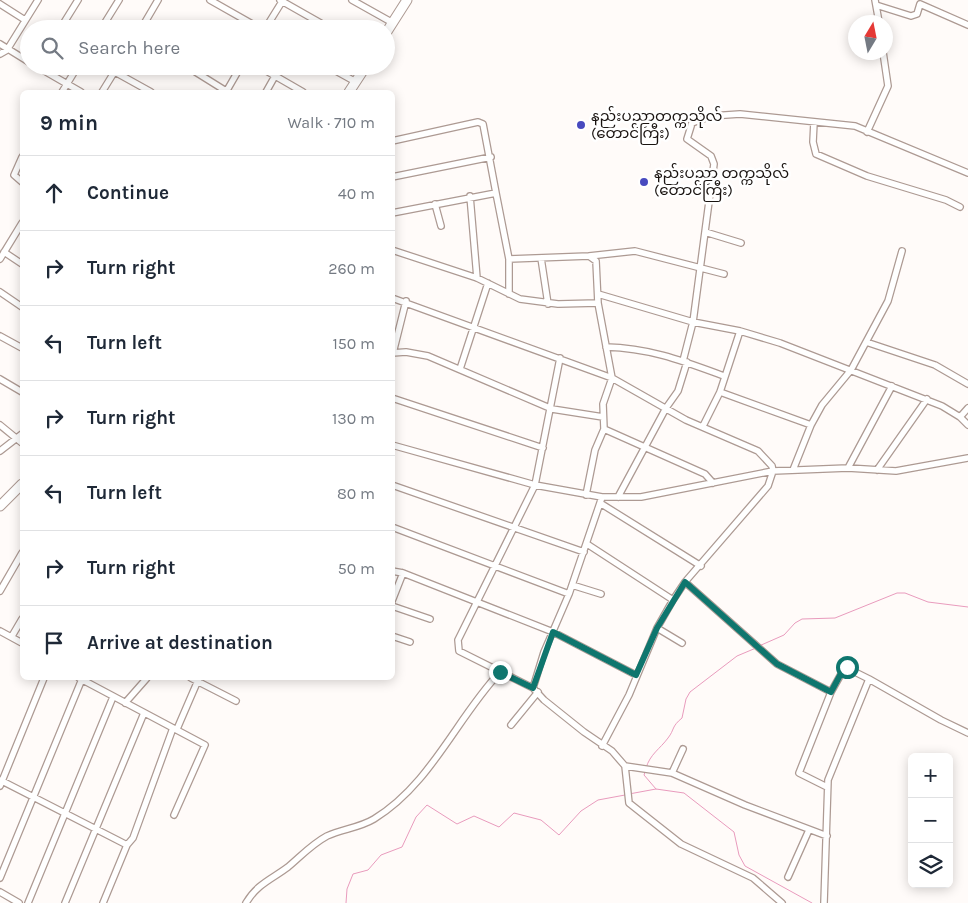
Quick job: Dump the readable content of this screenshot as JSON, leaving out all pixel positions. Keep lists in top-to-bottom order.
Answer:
{
  "places": ["နည်းပညာတက္ကသိုလ် (တောင်ကြီး)", "နည်းပညာ တက္ကသိုလ် (တောင်ကြီး)"],
  "north": "top",
  "page": {
    "search": "Search here",
    "heading": ["9 min", "Walk · 710 m"],
    "list": [
      ["Continue", "40 m"],
      ["Turn right", "260 m"],
      ["Turn left", "150 m"],
      ["Turn right", "130 m"],
      ["Turn left", "80 m"],
      ["Turn right", "50 m"],
      "Arrive at destination"
    ],
    "map_buttons": ["+", "−"]
  }
}
